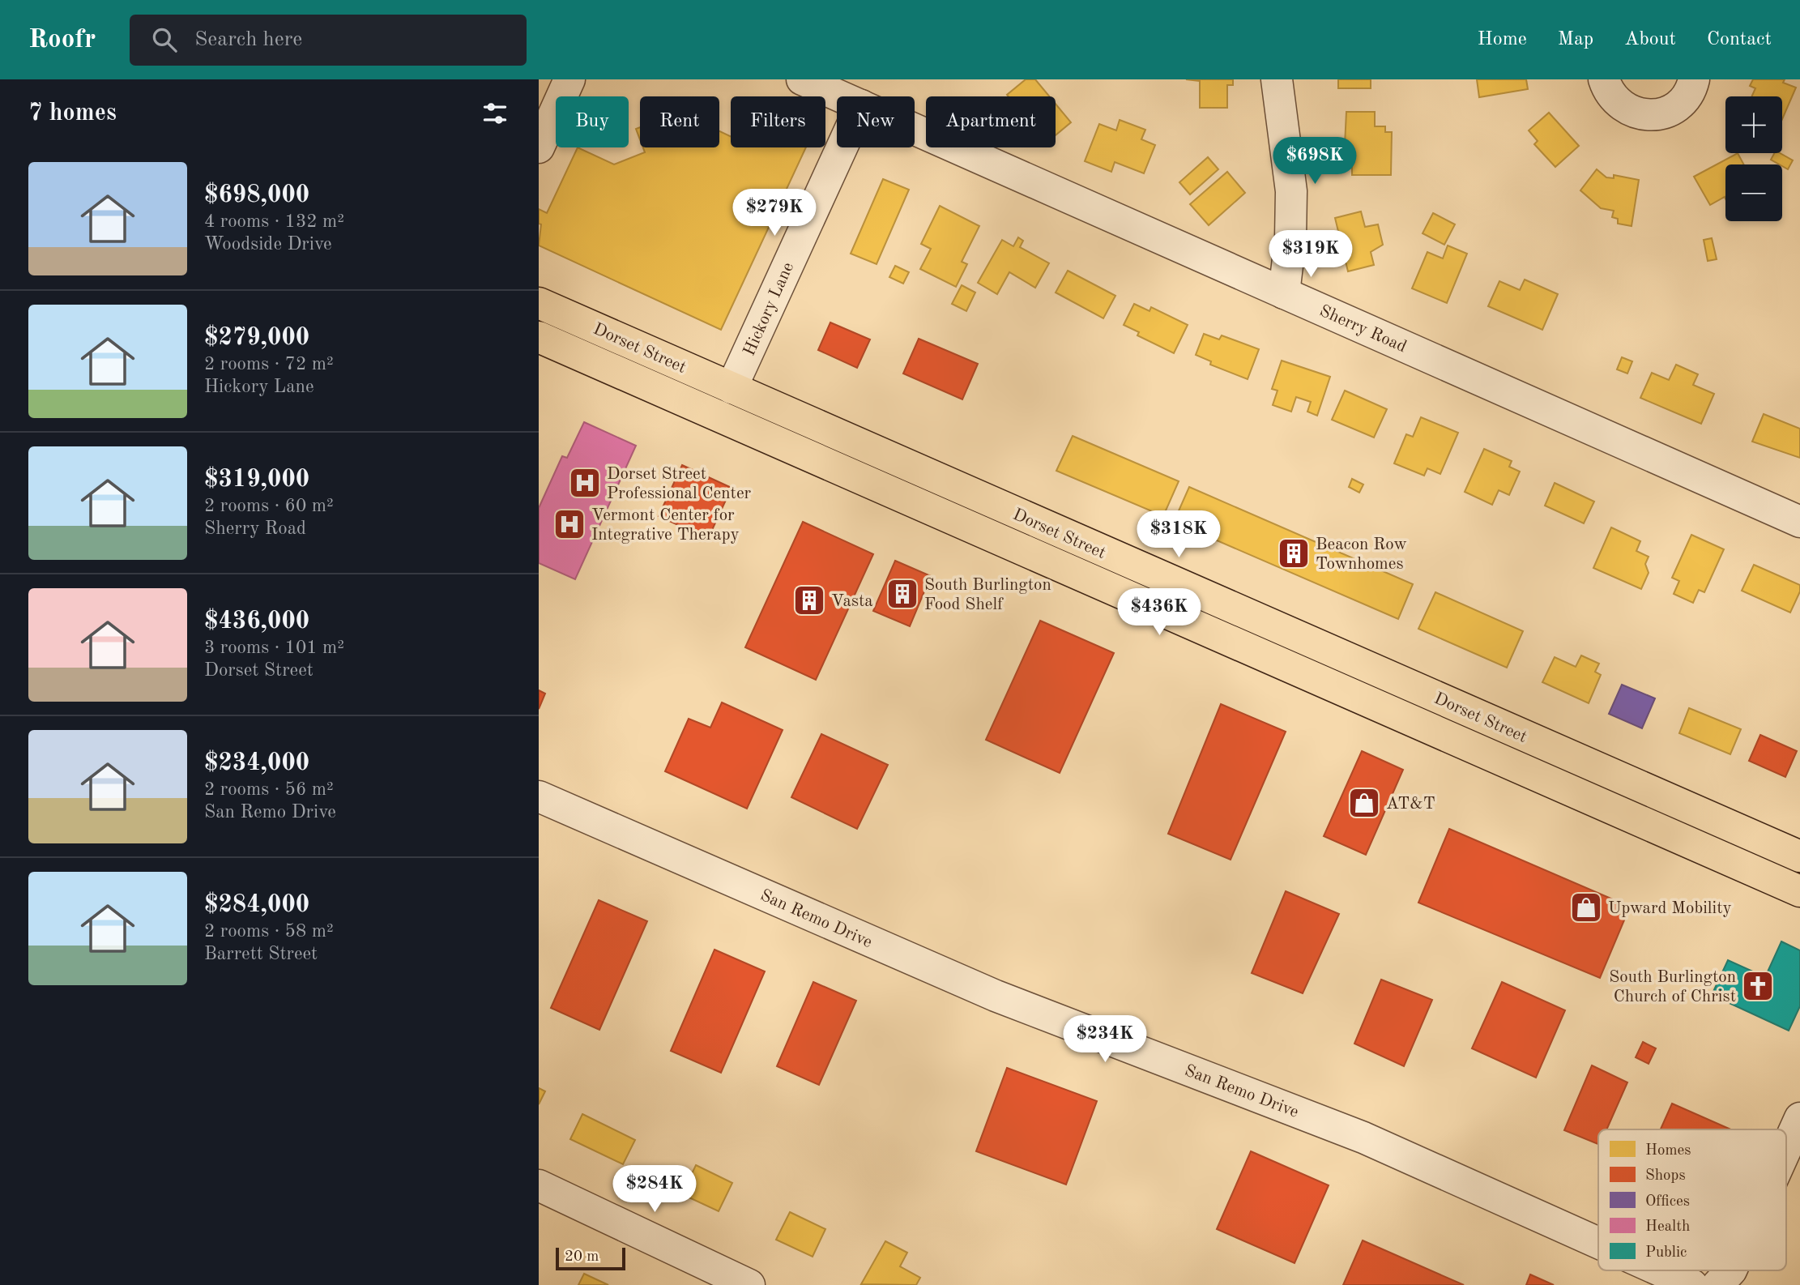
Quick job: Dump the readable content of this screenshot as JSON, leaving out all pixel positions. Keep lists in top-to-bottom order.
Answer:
{
  "streets": {
    "main road": ["Dorset Street"],
    "street": ["Hickory Lane", "Sherry Road", "San Remo Drive"]
  },
  "crossings": [
    ["Hickory Lane", "Dorset Street"]
  ],
  "places": {
    "hospital": ["Dorset Street Professional Center", "Vermont Center for Integrative Therapy"],
    "building": ["Beacon Row Townhomes", "South Burlington Food Shelf", "Vasta"],
    "shop": ["AT&T", "Upward Mobility"],
    "church": ["South Burlington Church of Christ"]
  },
  "legend": [
    "Homes",
    "Shops",
    "Offices",
    "Health",
    "Public"
  ],
  "scale_bar": "20 m",
  "page": {
    "header": "Roofr",
    "search": "Search here",
    "nav": [
      "Home",
      "Map",
      "About",
      "Contact"
    ],
    "heading": "7 homes",
    "map_buttons": ["+", "−"],
    "chip": [
      "Buy",
      "Rent",
      "Filters",
      "New",
      "Apartment"
    ],
    "price": [
      "$698K",
      "$279K",
      "$319K",
      "$318K",
      "$436K",
      "$234K",
      "$284K"
    ],
    "list": [
      {
        "name": "$698,000",
        "note": "4 rooms · 132 m² · Woodside Drive"
      },
      {
        "name": "$279,000",
        "note": "2 rooms · 72 m² · Hickory Lane"
      },
      {
        "name": "$319,000",
        "note": "2 rooms · 60 m² · Sherry Road"
      },
      {
        "name": "$436,000",
        "note": "3 rooms · 101 m² · Dorset Street"
      },
      {
        "name": "$234,000",
        "note": "2 rooms · 56 m² · San Remo Drive"
      },
      {
        "name": "$284,000",
        "note": "2 rooms · 58 m² · Barrett Street"
      }
    ],
    "scale": "20 m"
  }
}
